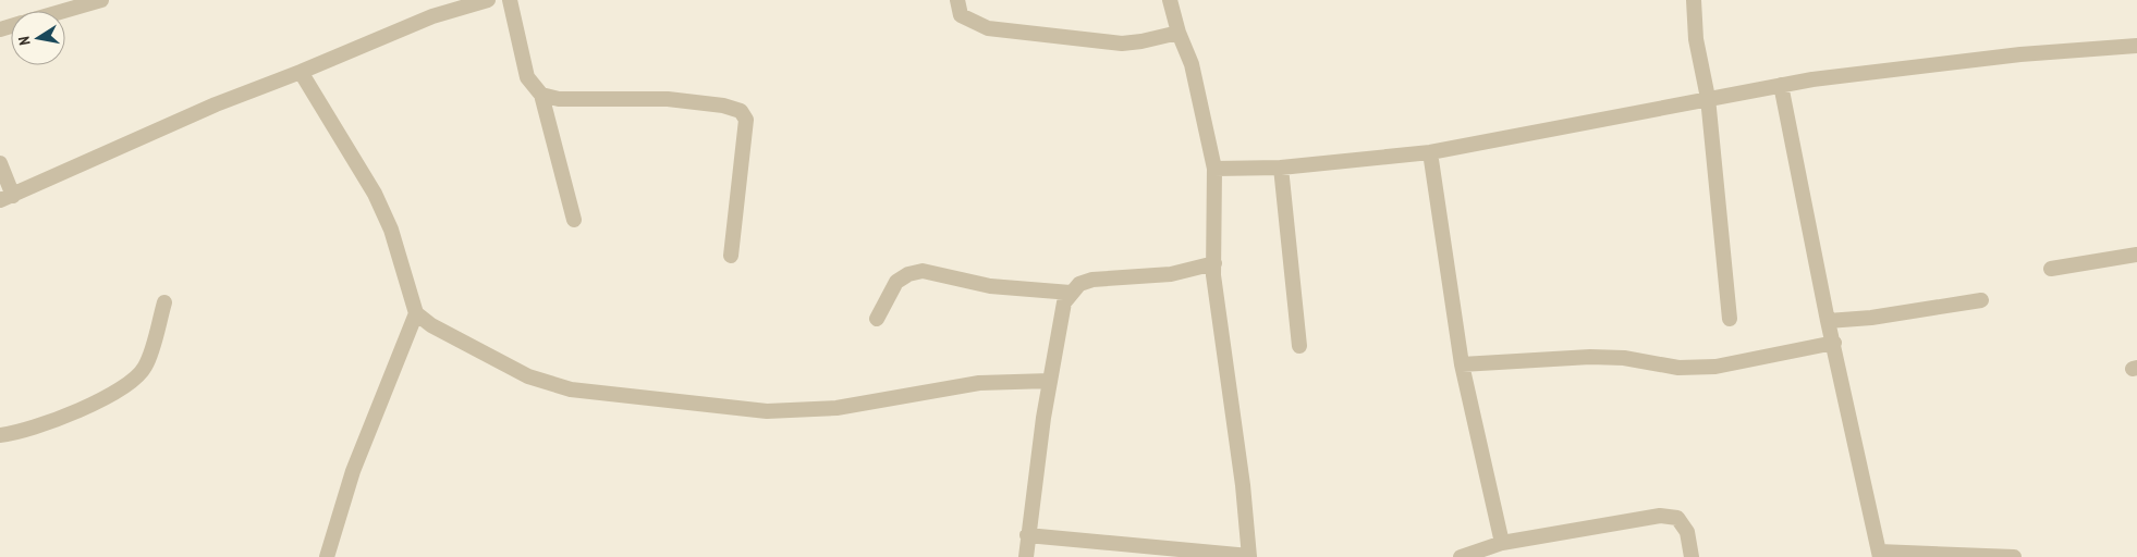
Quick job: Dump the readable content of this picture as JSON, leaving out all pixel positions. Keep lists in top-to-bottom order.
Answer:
{
  "north": "left"
}
